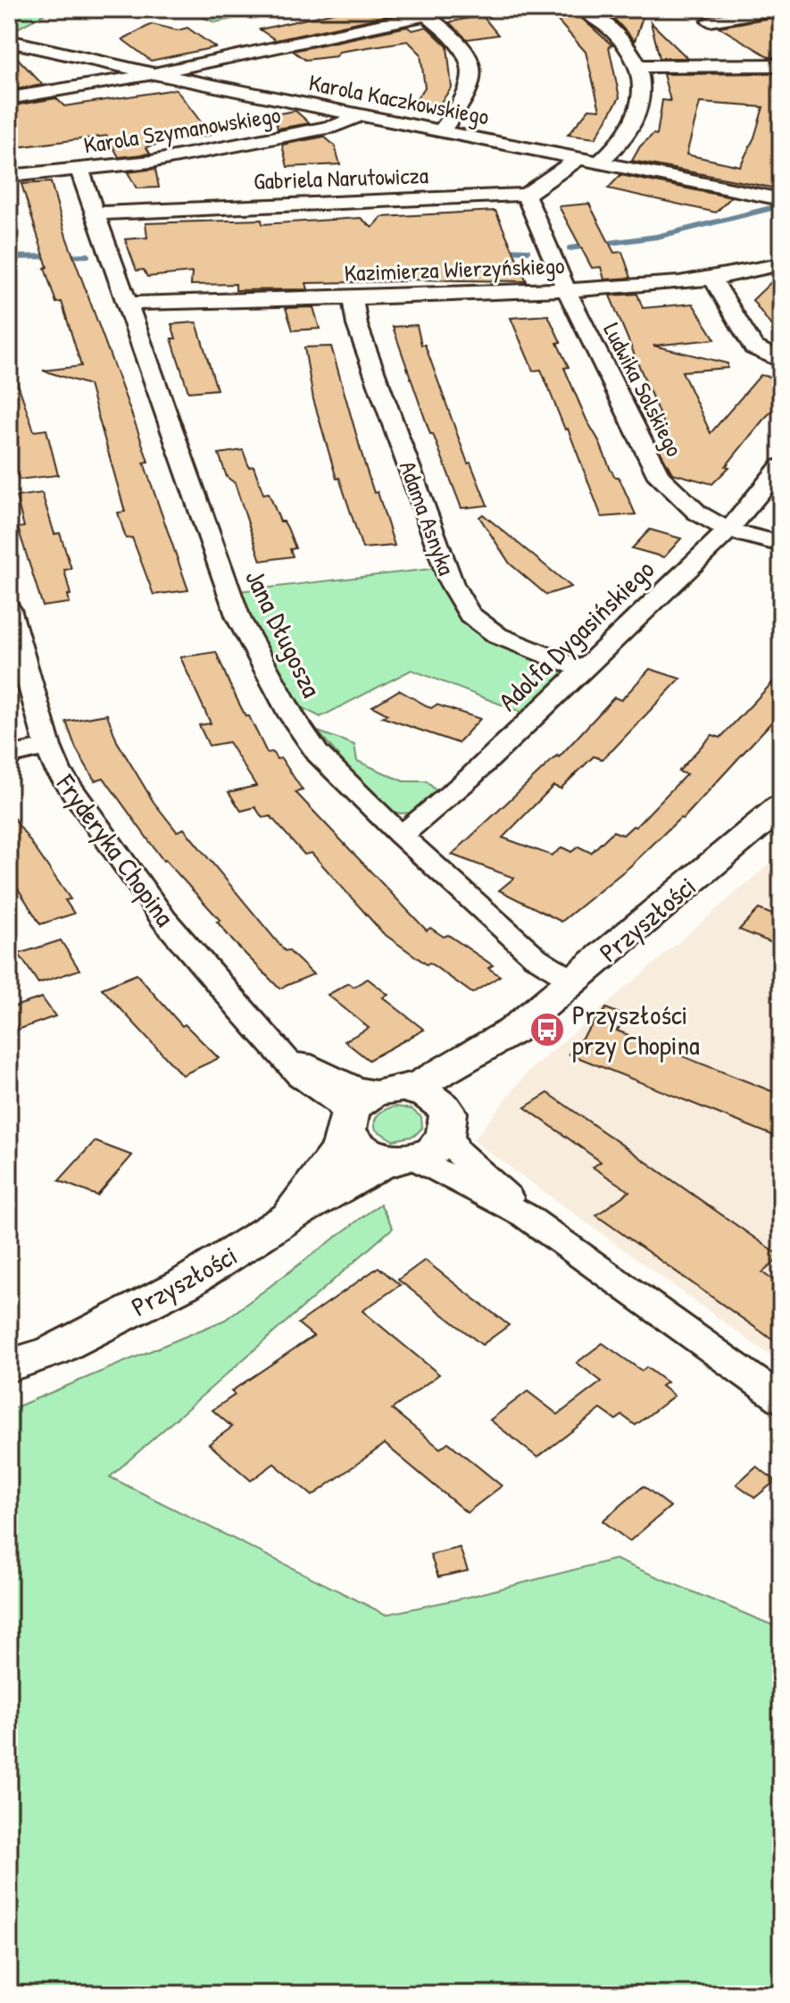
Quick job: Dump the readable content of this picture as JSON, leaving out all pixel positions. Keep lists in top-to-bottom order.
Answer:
{
  "streets": {
    "street": [
      "Karola Kaczkowskiego",
      "Karola Szymanowskiego",
      "Gabriela Narutowicza",
      "Kazimierza Wierzyńskiego",
      "Ludwika Solskiego",
      "Adama Asnyka",
      "Jana Długosza",
      "Adolfa Dygasińskiego",
      "Fryderyka Chopina",
      "Przyszłości"
    ]
  },
  "crossings": [
    ["Karola Kaczkowskiego", "Karola Szymanowskiego"],
    ["Karola Szymanowskiego", "Jana Długosza"],
    ["Gabriela Narutowicza", "Ludwika Solskiego"],
    ["Gabriela Narutowicza", "Jana Długosza"],
    ["Kazimierza Wierzyńskiego", "Ludwika Solskiego"],
    ["Kazimierza Wierzyńskiego", "Adama Asnyka"],
    ["Kazimierza Wierzyńskiego", "Jana Długosza"],
    ["Ludwika Solskiego", "Adolfa Dygasińskiego"],
    ["Adama Asnyka", "Adolfa Dygasińskiego"],
    ["Jana Długosza", "Adolfa Dygasińskiego"],
    ["Jana Długosza", "Przyszłości"],
    ["Fryderyka Chopina", "Przyszłości"]
  ],
  "places": {
    "bus stop": ["Przyszłości przy Chopina"]
  }
}
